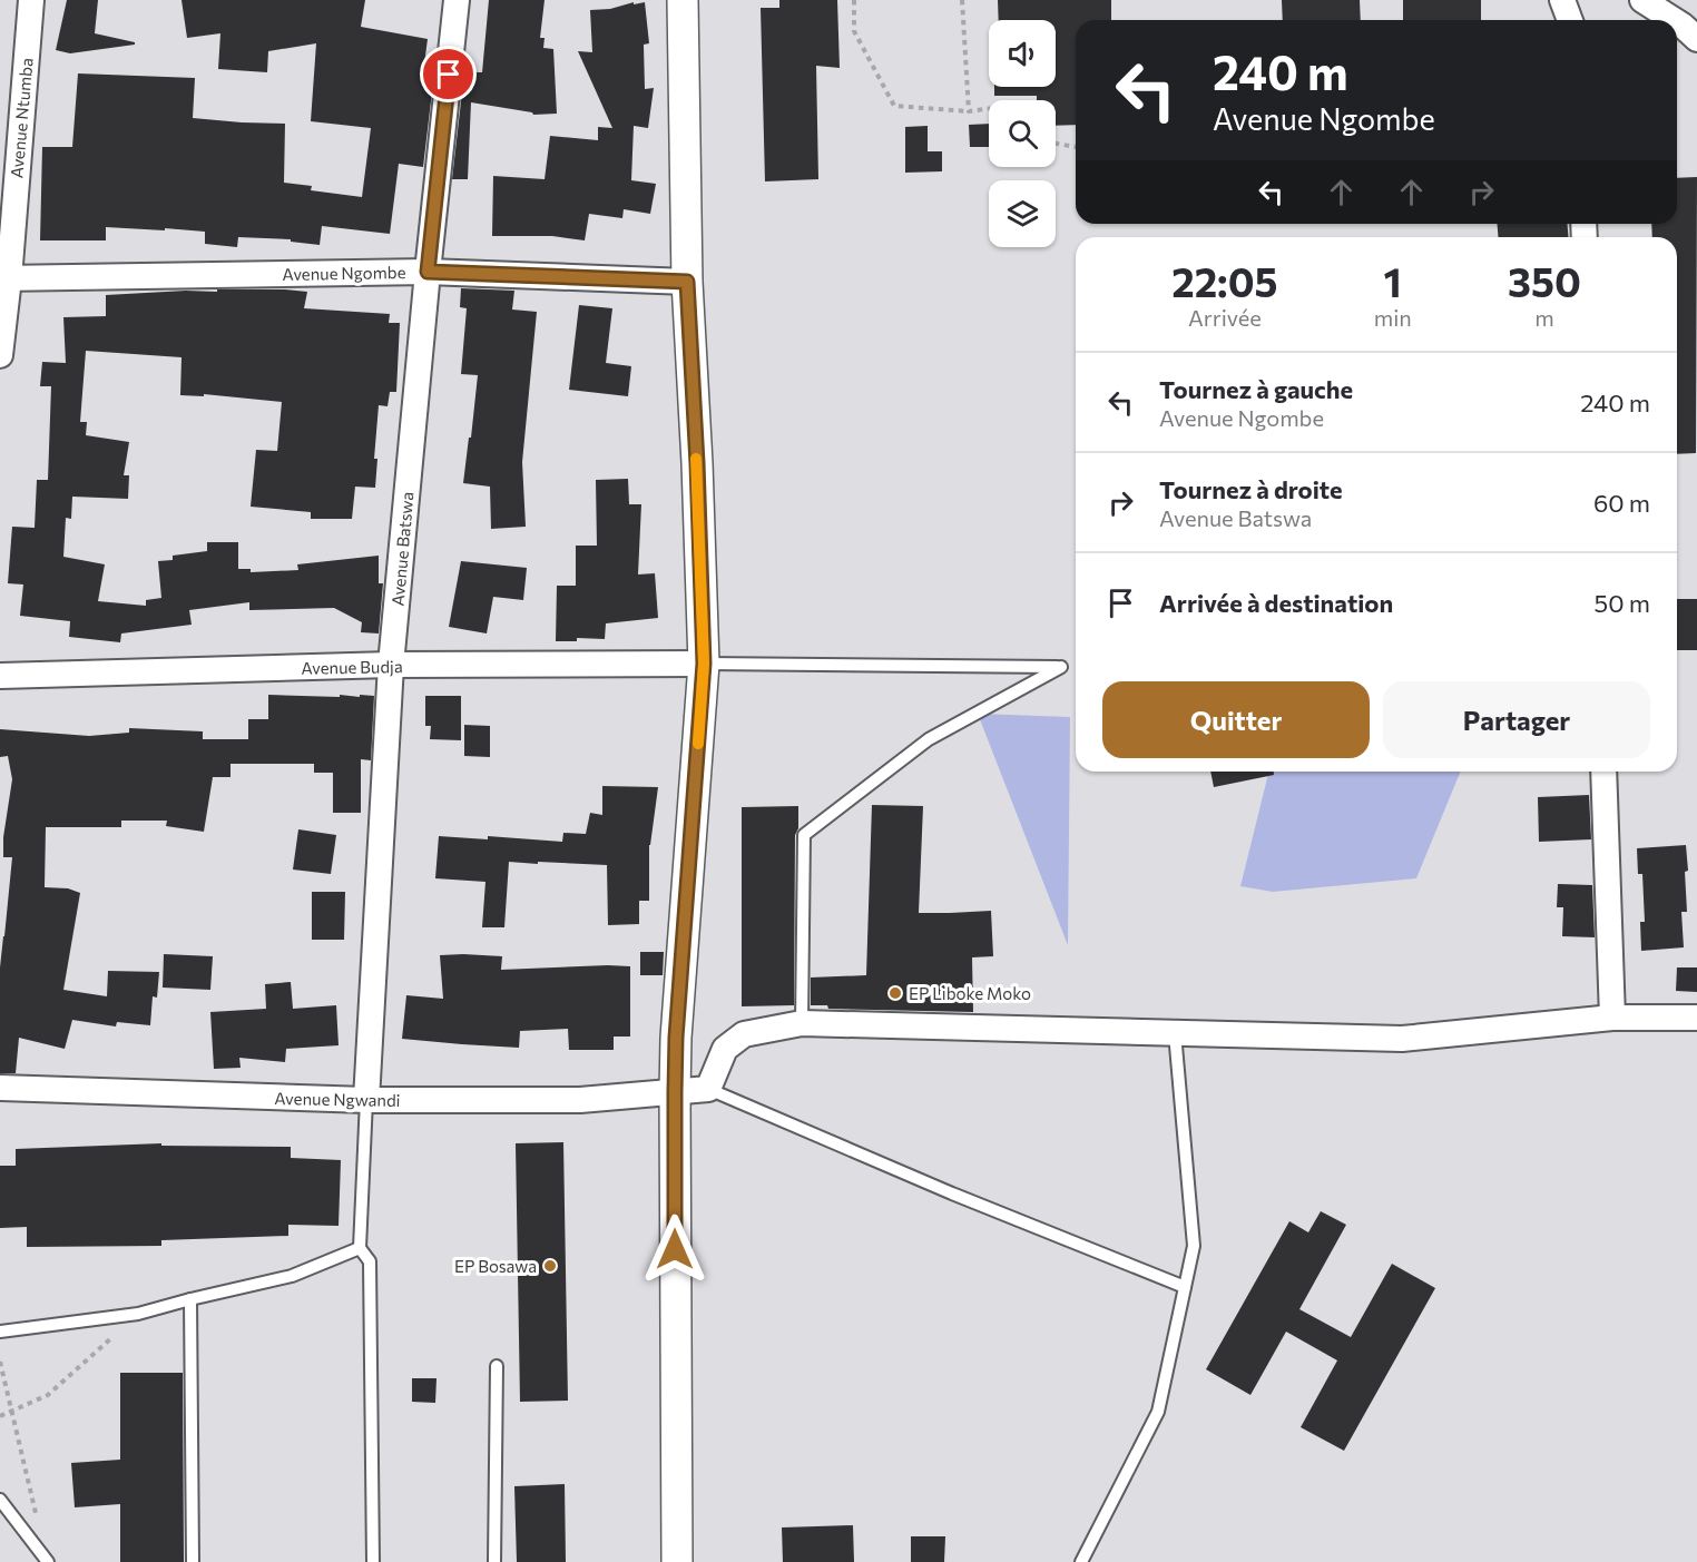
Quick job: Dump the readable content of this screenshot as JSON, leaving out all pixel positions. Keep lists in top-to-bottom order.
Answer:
{
  "streets": {
    "street": [
      "Avenue Ntumba",
      "Avenue Ngombe",
      "Avenue Batswa",
      "Avenue Budja",
      "Avenue Ngwandi"
    ]
  },
  "crossings": [
    ["Avenue Ntumba", "Avenue Ngombe"],
    ["Avenue Ngombe", "Avenue Batswa"],
    ["Avenue Batswa", "Avenue Budja"],
    ["Avenue Batswa", "Avenue Ngwandi"]
  ],
  "places": ["EP Liboke Moko", "EP Bosawa"],
  "page": {
    "turn": ["240 m", "Avenue Ngombe"],
    "eta": [
      "22:05",
      "Arrivée",
      "1",
      "min",
      "350",
      "m"
    ],
    "list": [
      {
        "name": "Tournez à gauche",
        "note": "Avenue Ngombe",
        "value": "240 m"
      },
      {
        "name": "Tournez à droite",
        "note": "Avenue Batswa",
        "value": "60 m"
      },
      {
        "name": "Arrivée à destination",
        "value": "50 m"
      }
    ],
    "buttons": ["Quitter", "Partager"]
  }
}
